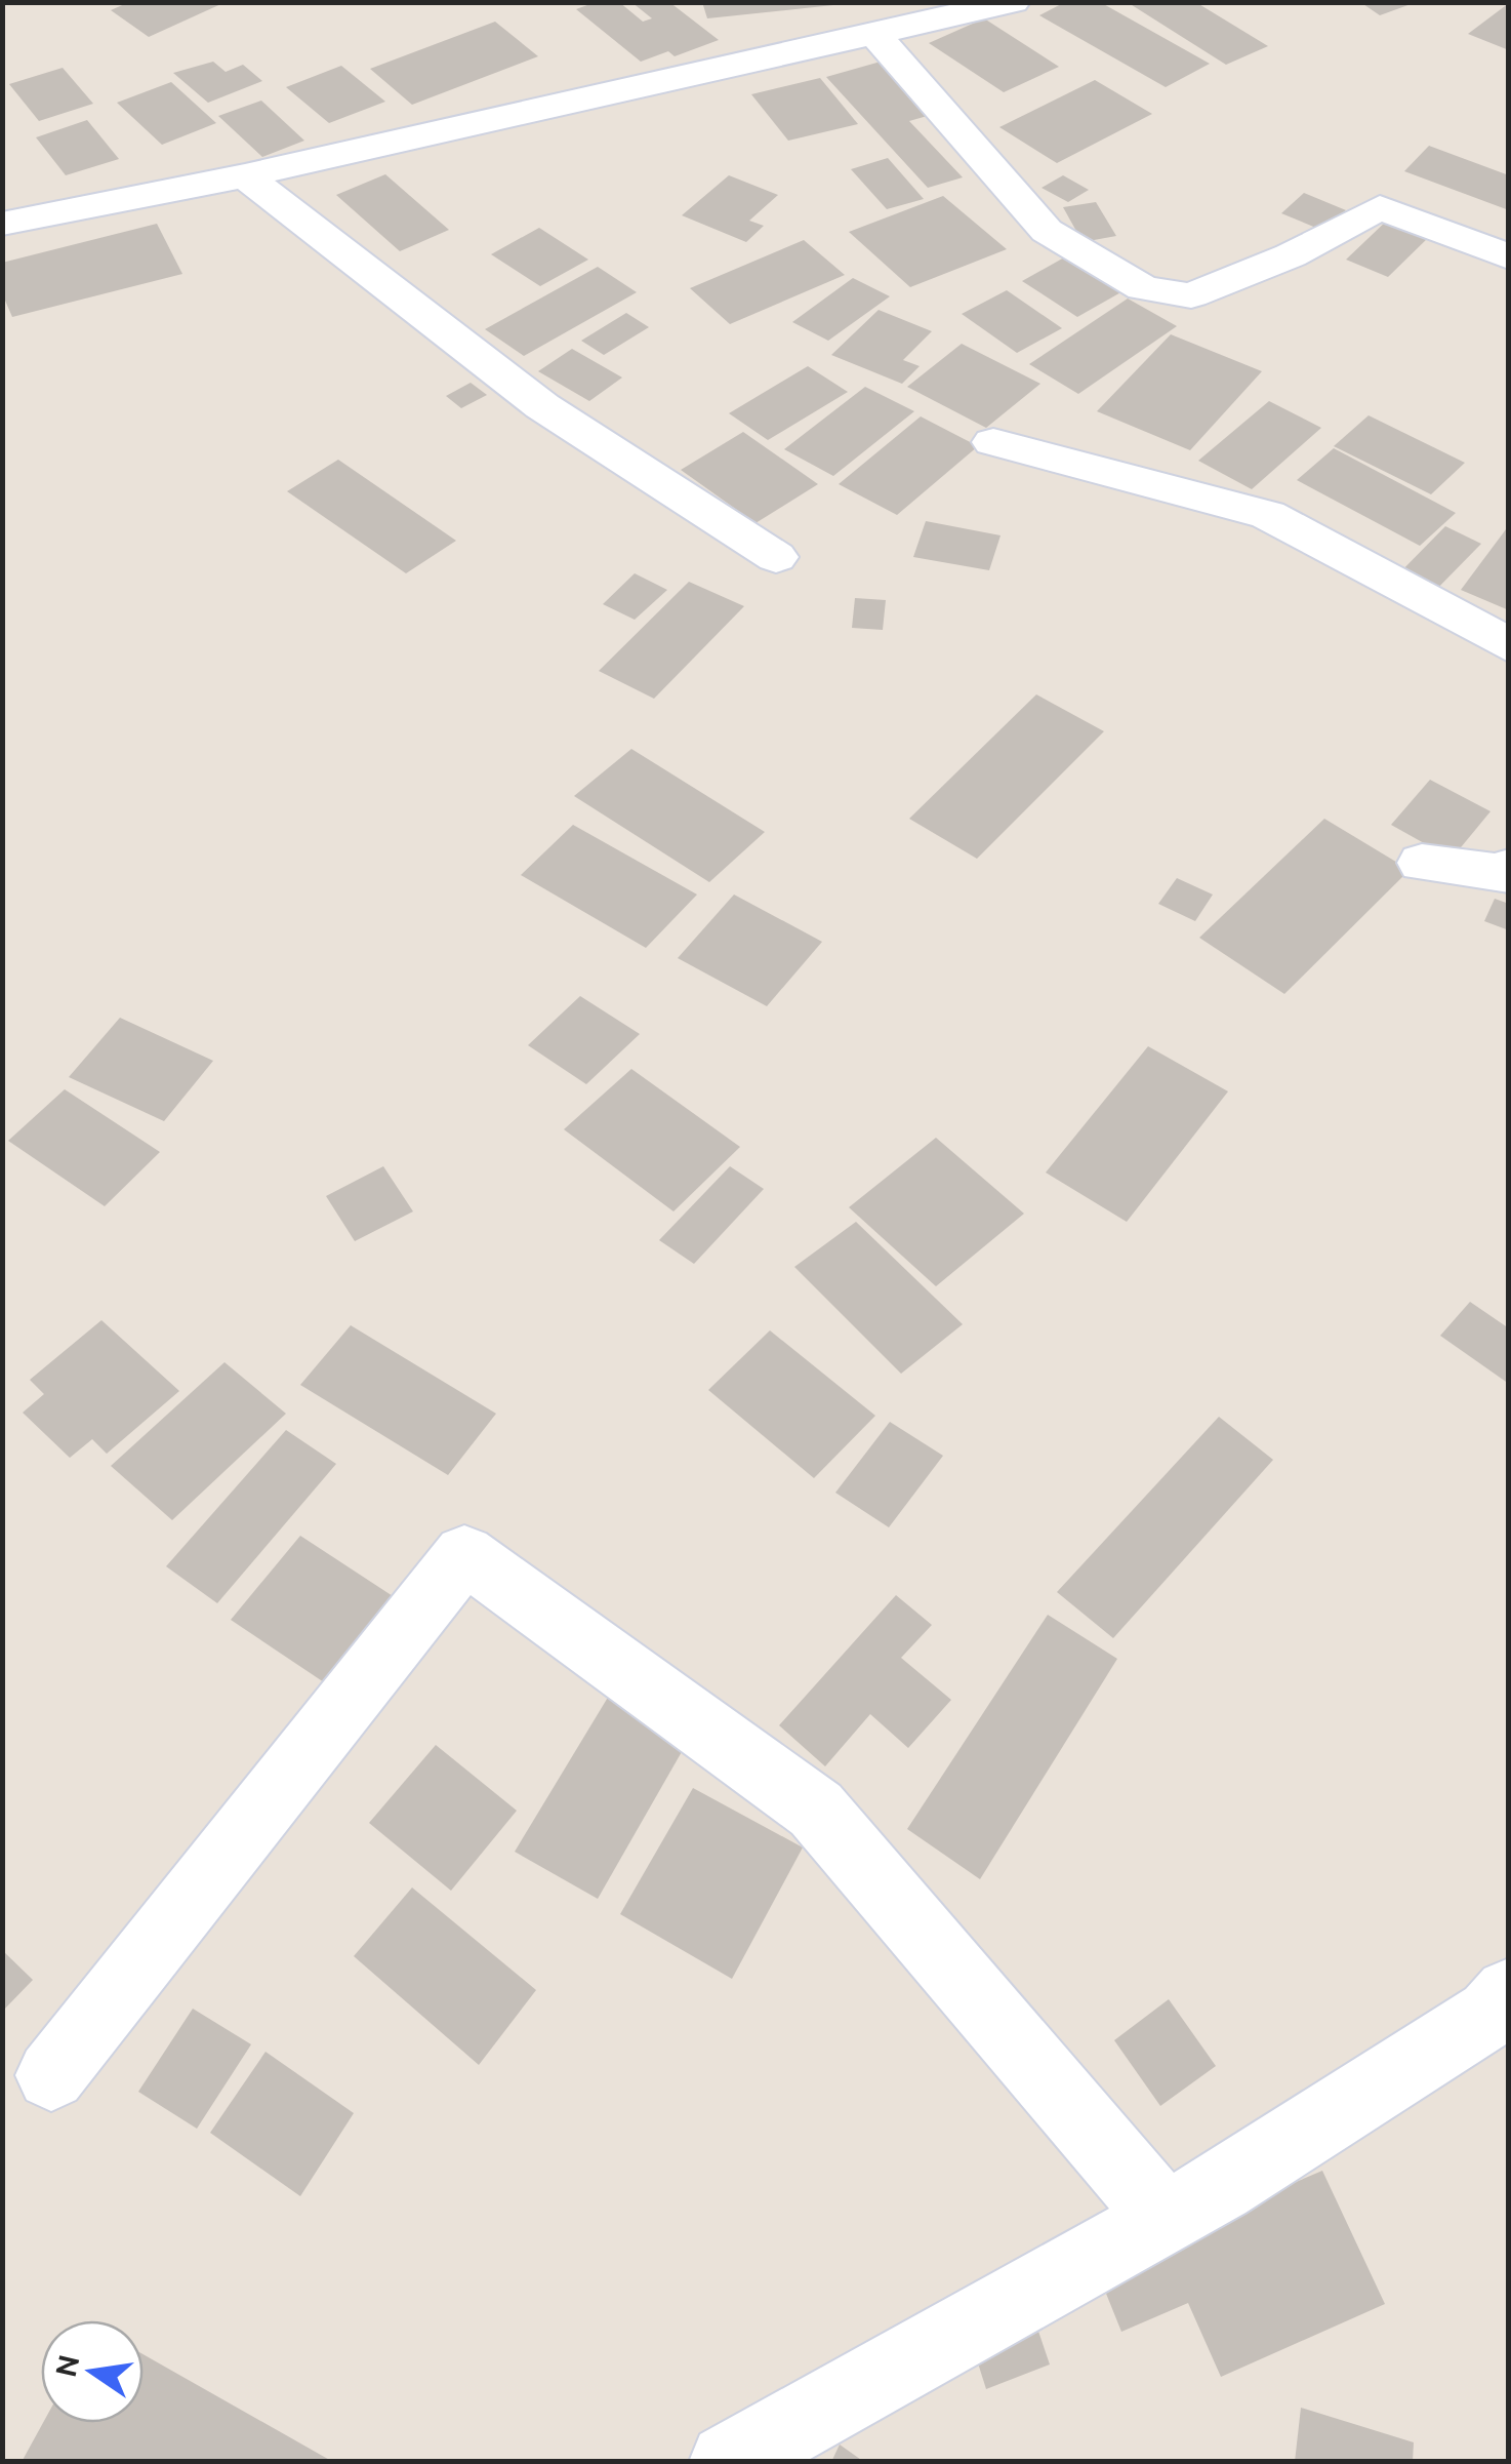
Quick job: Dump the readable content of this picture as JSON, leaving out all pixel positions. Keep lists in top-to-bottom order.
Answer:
{
  "north": "left"
}
